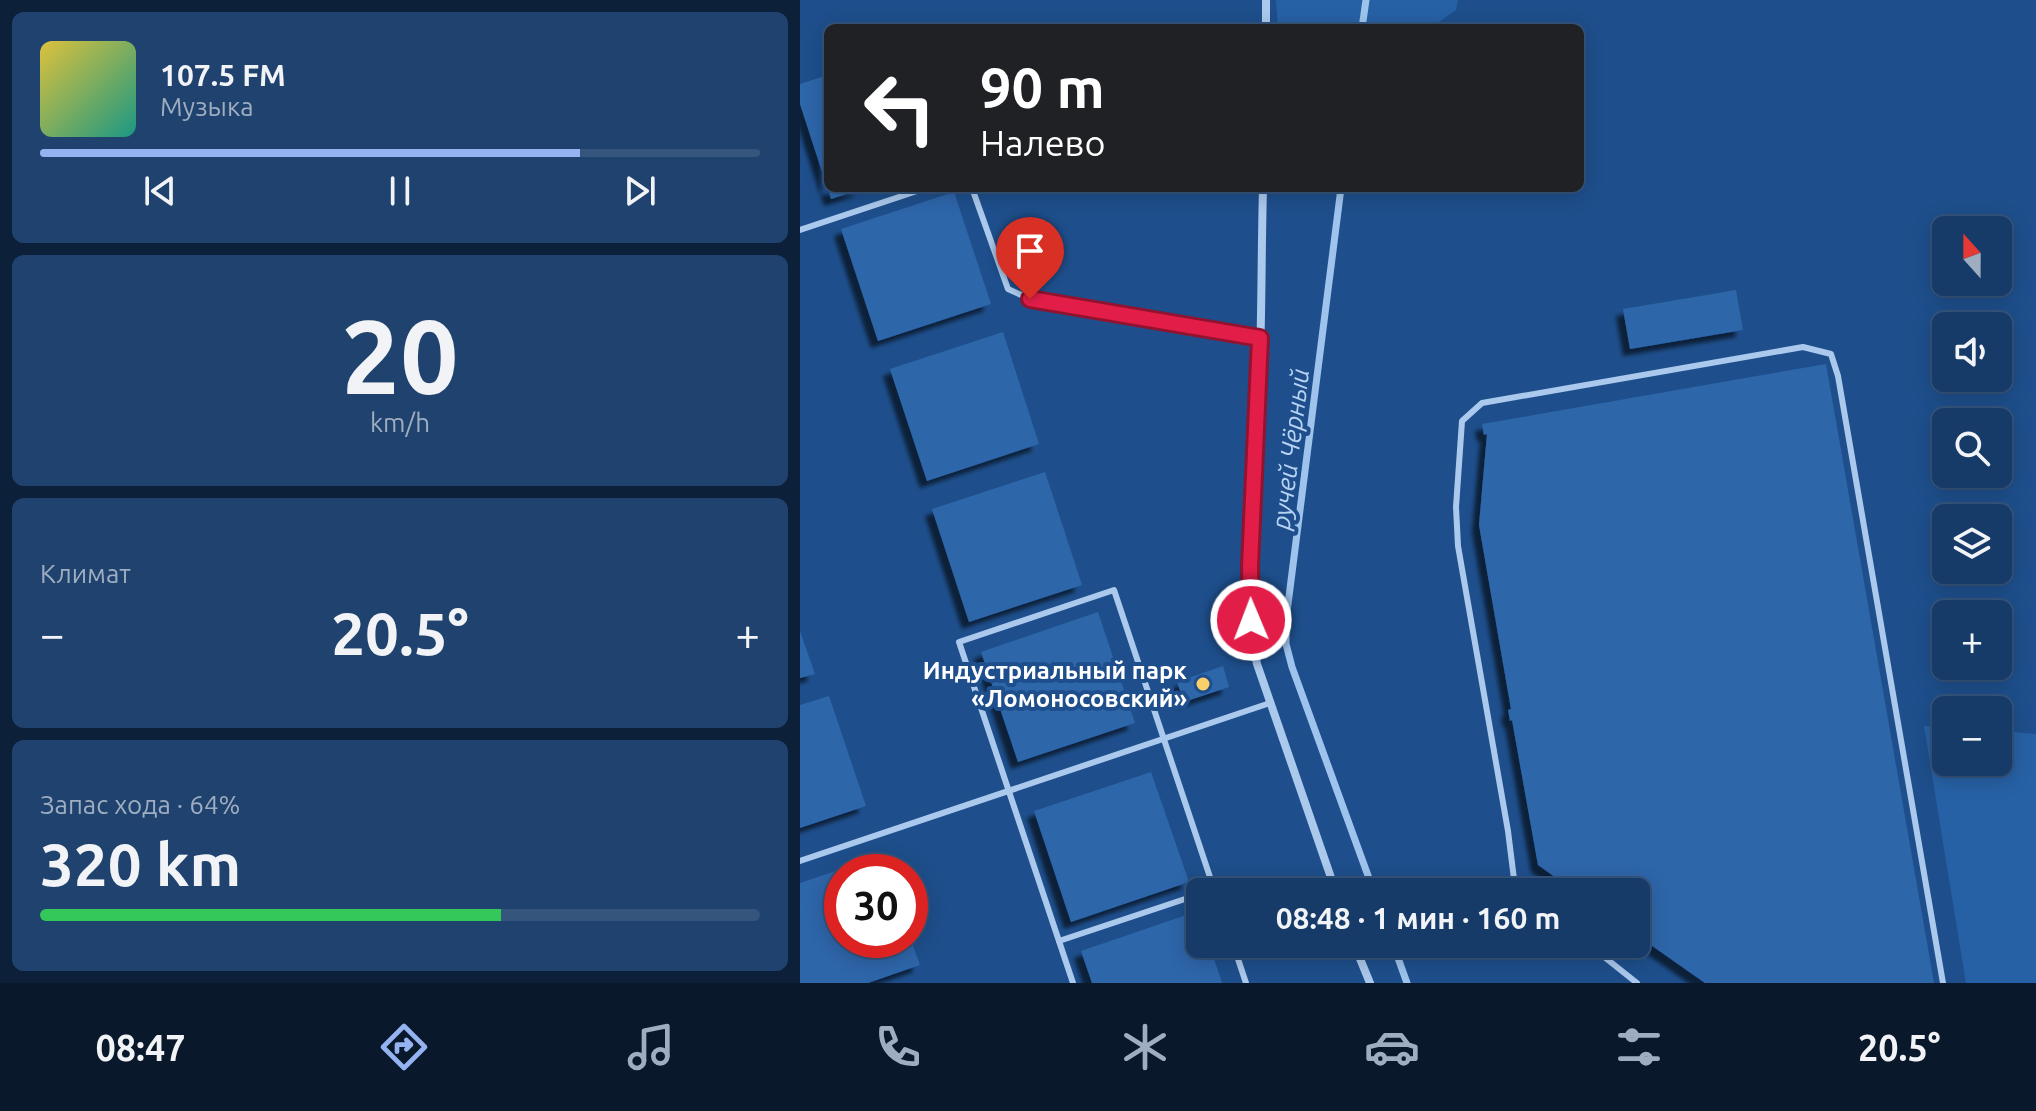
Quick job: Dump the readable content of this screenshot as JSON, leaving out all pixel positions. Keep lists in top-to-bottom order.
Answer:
{
  "water": ["ручей Чёрный"],
  "places": ["Индустриальный парк «Ломоносовский»"],
  "north": "top",
  "page": {
    "turn": ["90 m", "Налево"],
    "song": ["107.5 FM", "Музыка"],
    "map_buttons": ["+", "−"],
    "tile": [
      ["20", "km/h"],
      "Климат",
      ["Запас хода · 64%", "320 km"]
    ],
    "heat": ["−", "20.5°", "+"],
    "limit": "30",
    "trip": "08:48 · 1 мин · 160 m",
    "tabs": ["08:47", "20.5°"]
  }
}
